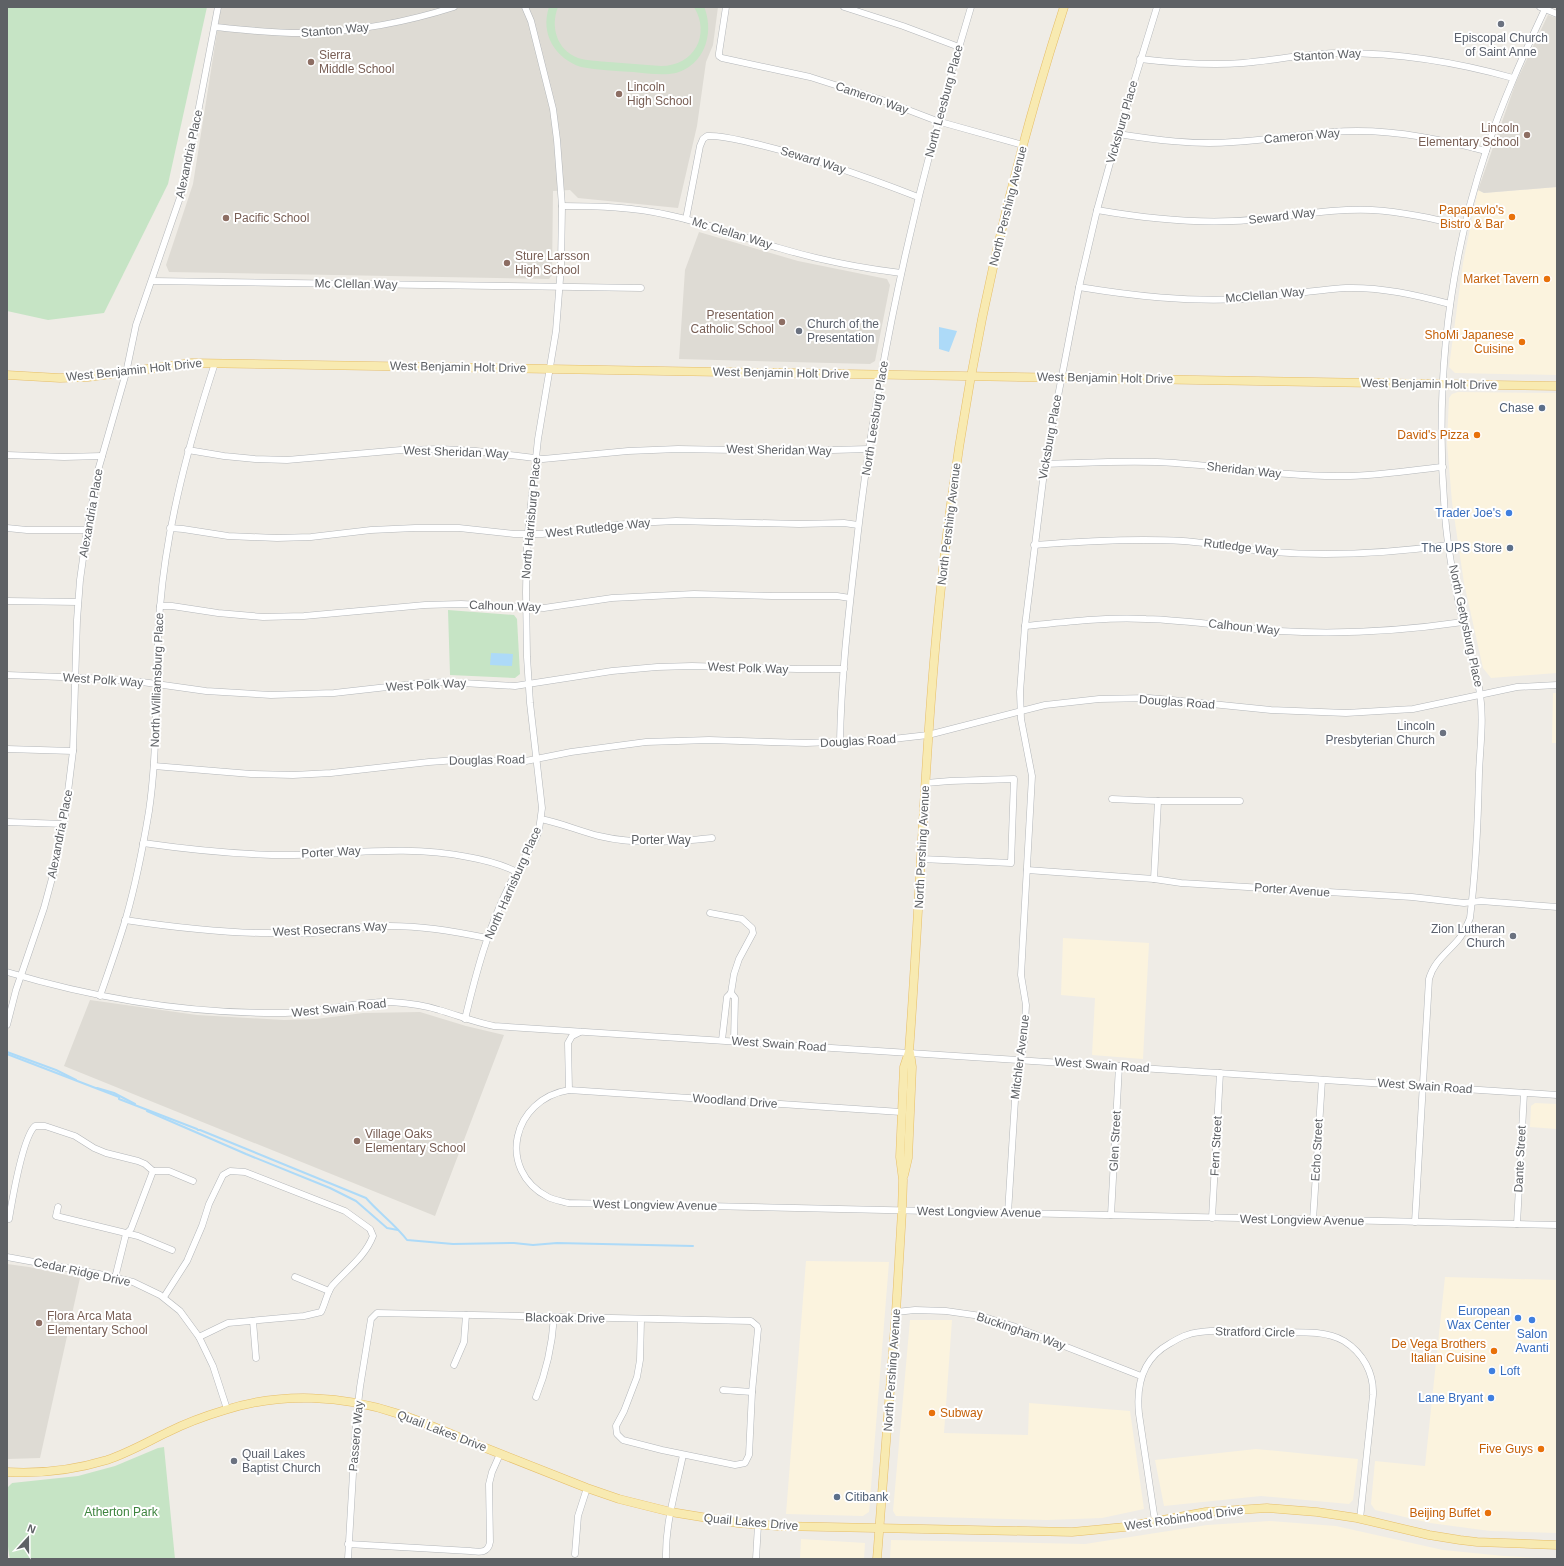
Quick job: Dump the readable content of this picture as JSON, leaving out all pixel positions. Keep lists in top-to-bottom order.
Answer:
{
  "streets": {
    "main road": [
      "North Pershing Avenue",
      "West Benjamin Holt Drive",
      "Quail Lakes Drive",
      "West Robinhood Drive"
    ],
    "street": [
      "Stanton Way",
      "Cameron Way",
      "North Leesburg Place",
      "Vicksburg Place",
      "Alexandria Place",
      "Seward Way",
      "Mc Clellan Way",
      "McClellan Way",
      "West Sheridan Way",
      "Sheridan Way",
      "North Harrisburg Place",
      "West Rutledge Way",
      "Rutledge Way",
      "Calhoun Way",
      "North Gettysburg Place",
      "West Polk Way",
      "North Williamsburg Place",
      "Douglas Road",
      "Porter Way",
      "Porter Avenue",
      "West Rosecrans Way",
      "West Swain Road",
      "Mitchler Avenue",
      "Woodland Drive",
      "Glen Street",
      "Fern Street",
      "Echo Street",
      "Dante Street",
      "West Longview Avenue",
      "Cedar Ridge Drive",
      "Blackoak Drive",
      "Buckingham Way",
      "Stratford Circle",
      "Passero Way"
    ]
  },
  "crossings": [
    ["Stanton Way", "Vicksburg Place"],
    ["Stanton Way", "Alexandria Place"],
    ["Stanton Way", "North Gettysburg Place"],
    ["Cameron Way", "North Leesburg Place"],
    ["Cameron Way", "Vicksburg Place"],
    ["Cameron Way", "North Pershing Avenue"],
    ["Cameron Way", "North Gettysburg Place"],
    ["North Leesburg Place", "Seward Way"],
    ["North Leesburg Place", "Mc Clellan Way"],
    ["North Leesburg Place", "West Benjamin Holt Drive"],
    ["North Leesburg Place", "West Sheridan Way"],
    ["North Leesburg Place", "West Rutledge Way"],
    ["North Leesburg Place", "Calhoun Way"],
    ["North Leesburg Place", "West Polk Way"],
    ["North Leesburg Place", "Douglas Road"],
    ["Vicksburg Place", "Seward Way"],
    ["Vicksburg Place", "McClellan Way"],
    ["Vicksburg Place", "West Benjamin Holt Drive"],
    ["Vicksburg Place", "Sheridan Way"],
    ["Vicksburg Place", "Rutledge Way"],
    ["Vicksburg Place", "Calhoun Way"],
    ["Vicksburg Place", "Douglas Road"],
    ["Vicksburg Place", "Mitchler Avenue"],
    ["Alexandria Place", "Mc Clellan Way"],
    ["Alexandria Place", "West Benjamin Holt Drive"],
    ["Alexandria Place", "West Polk Way"],
    ["Alexandria Place", "West Swain Road"],
    ["Seward Way", "Mc Clellan Way"],
    ["Seward Way", "North Gettysburg Place"],
    ["North Pershing Avenue", "West Benjamin Holt Drive"],
    ["North Pershing Avenue", "Douglas Road"],
    ["North Pershing Avenue", "West Swain Road"],
    ["North Pershing Avenue", "Woodland Drive"],
    ["North Pershing Avenue", "West Longview Avenue"],
    ["North Pershing Avenue", "Buckingham Way"],
    ["North Pershing Avenue", "Quail Lakes Drive"],
    ["North Pershing Avenue", "West Robinhood Drive"],
    ["Mc Clellan Way", "North Harrisburg Place"],
    ["McClellan Way", "North Gettysburg Place"],
    ["West Benjamin Holt Drive", "North Harrisburg Place"],
    ["West Benjamin Holt Drive", "North Gettysburg Place"],
    ["West Benjamin Holt Drive", "North Williamsburg Place"],
    ["West Sheridan Way", "North Harrisburg Place"],
    ["West Sheridan Way", "North Williamsburg Place"],
    ["Sheridan Way", "North Gettysburg Place"],
    ["North Harrisburg Place", "West Rutledge Way"],
    ["North Harrisburg Place", "Calhoun Way"],
    ["North Harrisburg Place", "West Polk Way"],
    ["North Harrisburg Place", "Douglas Road"],
    ["North Harrisburg Place", "Porter Way"],
    ["North Harrisburg Place", "West Rosecrans Way"],
    ["North Harrisburg Place", "West Swain Road"],
    ["West Rutledge Way", "North Williamsburg Place"],
    ["Rutledge Way", "North Gettysburg Place"],
    ["Calhoun Way", "North Gettysburg Place"],
    ["Calhoun Way", "North Williamsburg Place"],
    ["North Gettysburg Place", "Douglas Road"],
    ["North Gettysburg Place", "Porter Avenue"],
    ["North Gettysburg Place", "West Swain Road"],
    ["North Gettysburg Place", "West Longview Avenue"],
    ["West Polk Way", "North Williamsburg Place"],
    ["North Williamsburg Place", "Douglas Road"],
    ["North Williamsburg Place", "Porter Way"],
    ["North Williamsburg Place", "West Rosecrans Way"],
    ["North Williamsburg Place", "West Swain Road"],
    ["Porter Avenue", "Mitchler Avenue"],
    ["West Swain Road", "Mitchler Avenue"],
    ["West Swain Road", "Glen Street"],
    ["West Swain Road", "Fern Street"],
    ["West Swain Road", "Echo Street"],
    ["West Swain Road", "Dante Street"],
    ["Mitchler Avenue", "West Longview Avenue"],
    ["Woodland Drive", "West Longview Avenue"],
    ["Glen Street", "West Longview Avenue"],
    ["Fern Street", "West Longview Avenue"],
    ["Echo Street", "West Longview Avenue"],
    ["Dante Street", "West Longview Avenue"],
    ["Cedar Ridge Drive", "Quail Lakes Drive"],
    ["Blackoak Drive", "Passero Way"],
    ["Buckingham Way", "Stratford Circle"],
    ["Stratford Circle", "West Robinhood Drive"],
    ["Quail Lakes Drive", "Passero Way"],
    ["Quail Lakes Drive", "West Robinhood Drive"]
  ],
  "parks": ["Atherton Park"],
  "places": [
    "Episcopal Church of Saint Anne",
    "Sierra Middle School",
    "Lincoln High School",
    "Lincoln Elementary School",
    "Papapavlo's Bistro & Bar",
    "Pacific School",
    "Sture Larsson High School",
    "Market Tavern",
    "Presentation Catholic School",
    "Church of the Presentation",
    "ShoMi Japanese Cuisine",
    "Chase",
    "David's Pizza",
    "Trader Joe's",
    "The UPS Store",
    "Lincoln Presbyterian Church",
    "Zion Lutheran Church",
    "Village Oaks Elementary School",
    "European Wax Center",
    "Salon Avanti",
    "Flora Arca Mata Elementary School",
    "De Vega Brothers Italian Cuisine",
    "Loft",
    "Lane Bryant",
    "Subway",
    "Five Guys",
    "Quail Lakes Baptist Church",
    "Citibank",
    "Beijing Buffet"
  ],
  "north": "top"
}
